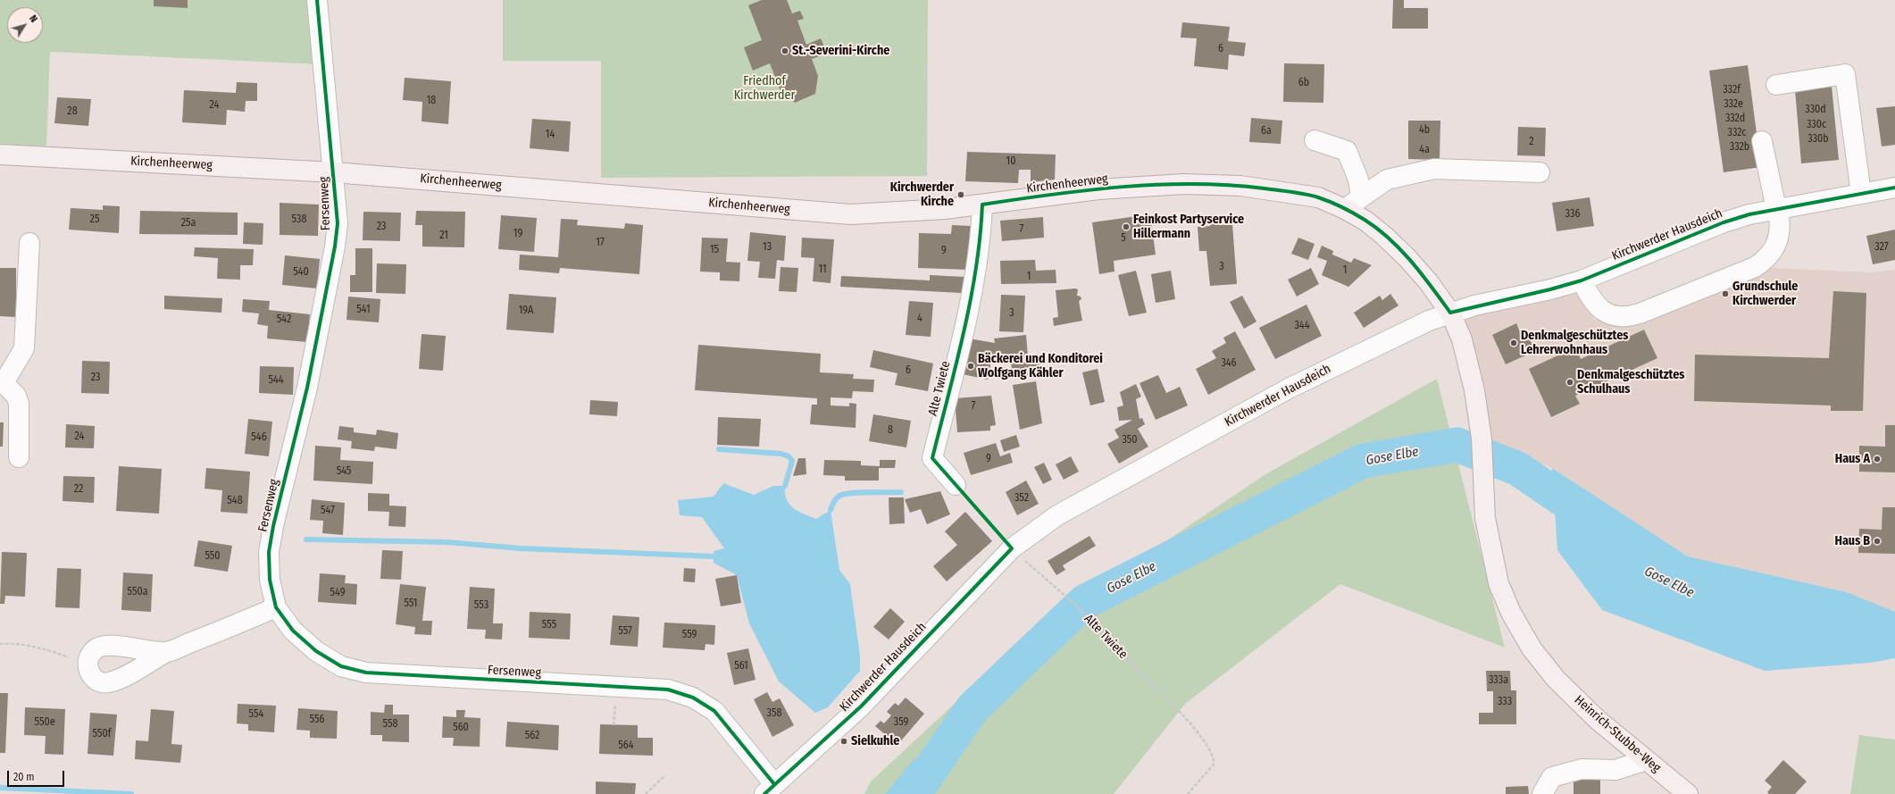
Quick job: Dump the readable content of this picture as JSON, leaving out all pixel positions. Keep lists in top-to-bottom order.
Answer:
{
  "streets": {
    "main road": ["Kirchenheerweg", "Heinrich-Stubbe-Weg"],
    "street": ["Fersenweg", "Kirchwerder Hausdeich", "Alte Twiete"]
  },
  "crossings": [
    ["Kirchenheerweg", "Fersenweg"],
    ["Kirchenheerweg", "Kirchwerder Hausdeich"],
    ["Kirchenheerweg", "Alte Twiete"],
    ["Kirchenheerweg", "Heinrich-Stubbe-Weg"],
    ["Fersenweg", "Kirchwerder Hausdeich"],
    ["Kirchwerder Hausdeich", "Alte Twiete"],
    ["Kirchwerder Hausdeich", "Heinrich-Stubbe-Weg"]
  ],
  "water": ["Gose Elbe"],
  "parks": ["Friedhof Kirchwerder"],
  "places": [
    "St.-Severini-Kirche",
    "Kirchwerder Kirche",
    "Feinkost Partyservice Hillermann",
    "Grundschule Kirchwerder",
    "Denkmalgeschütztes Lehrerwohnhaus",
    "Bäckerei und Konditorei Wolfgang Kähler",
    "Denkmalgeschütztes Schulhaus",
    "Haus A",
    "Haus B",
    "Sielkuhle"
  ],
  "house_numbers": [
    "6",
    "6b",
    "332f",
    "18",
    "332e",
    "24",
    "330d",
    "28",
    "332d",
    "330c",
    "4b",
    "6a",
    "332c",
    "14",
    "330b",
    "2",
    "332b",
    "4a",
    "10",
    "336",
    "25",
    "538",
    "25a",
    "23",
    "7",
    "19",
    "21",
    "5",
    "17",
    "13",
    "327",
    "15",
    "9",
    "3",
    "11",
    "1",
    "540",
    "1",
    "541",
    "19A",
    "3",
    "4",
    "542",
    "344",
    "346",
    "6",
    "23",
    "544",
    "7",
    "8",
    "24",
    "546",
    "350",
    "9",
    "545",
    "22",
    "352",
    "548",
    "547",
    "550",
    "550a",
    "549",
    "551",
    "553",
    "555",
    "557",
    "559",
    "561",
    "333a",
    "333",
    "358",
    "554",
    "556",
    "550e",
    "359",
    "558",
    "560",
    "550f",
    "562",
    "564"
  ],
  "scale_bar": "20 m",
  "north": "top right"
}
